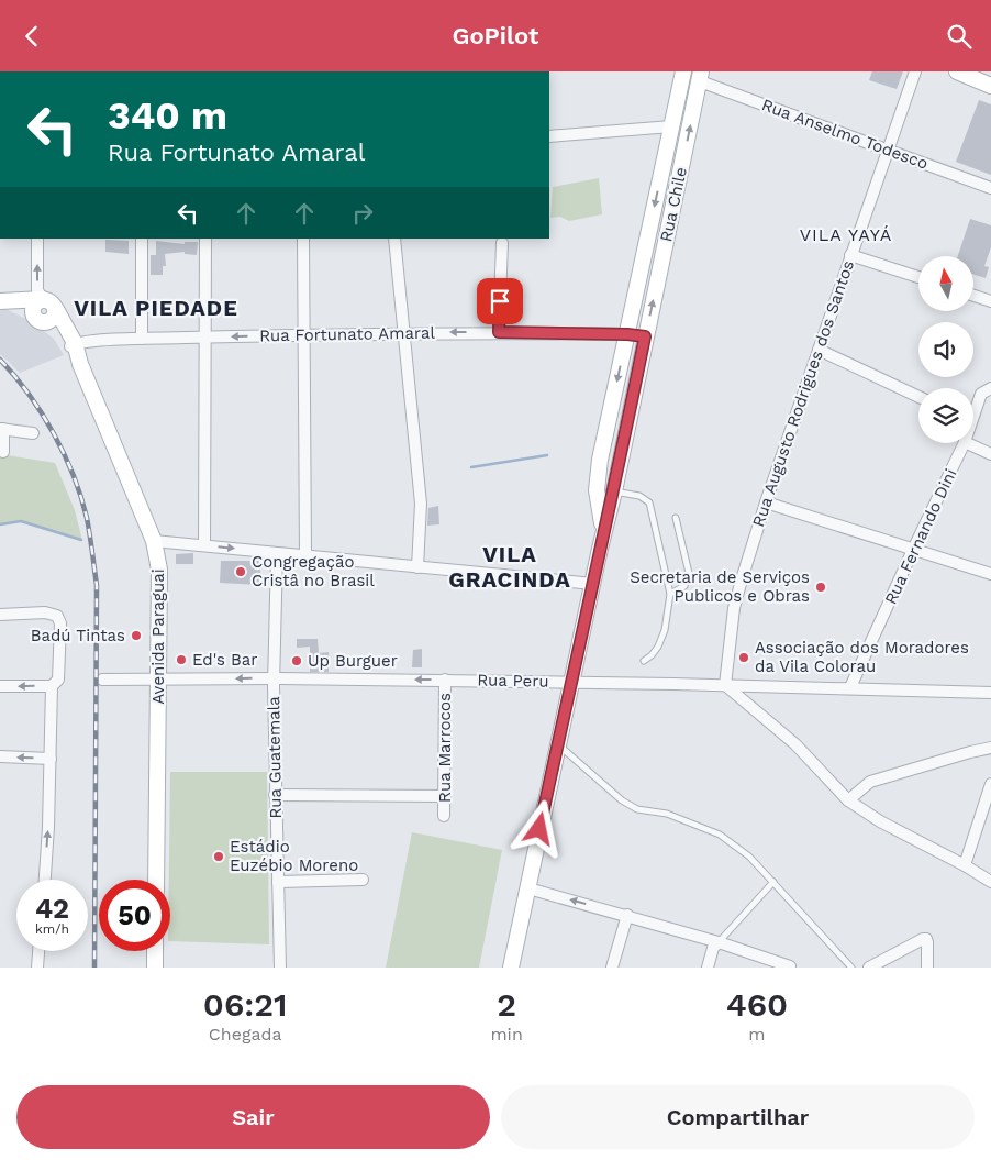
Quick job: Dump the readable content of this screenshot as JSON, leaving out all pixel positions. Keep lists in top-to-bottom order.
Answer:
{
  "streets": {
    "main road": ["Rua Chile", "Avenida Paraguai"],
    "street": [
      "Rua Anselmo Todesco",
      "Rua Fortunato Amaral",
      "Rua Augusto Rodrigues dos Santos",
      "Rua Fernando Dini",
      "Rua Peru",
      "Rua Marrocos",
      "Rua Guatemala"
    ]
  },
  "crossings": [
    ["Rua Anselmo Todesco", "Rua Chile"],
    ["Rua Anselmo Todesco", "Rua Augusto Rodrigues dos Santos"],
    ["Rua Chile", "Rua Fortunato Amaral"],
    ["Rua Chile", "Rua Peru"],
    ["Rua Fortunato Amaral", "Avenida Paraguai"],
    ["Rua Augusto Rodrigues dos Santos", "Rua Peru"],
    ["Rua Fernando Dini", "Rua Peru"],
    ["Avenida Paraguai", "Rua Peru"],
    ["Rua Peru", "Rua Marrocos"],
    ["Rua Peru", "Rua Guatemala"]
  ],
  "one_way": ["Rua Fortunato Amaral"],
  "districts": ["VILA YAYÁ", "VILA PIEDADE", "VILA GRACINDA"],
  "places": [
    "Congregação Cristâ no Brasil",
    "Secretaria de Serviços Publicos e Obras",
    "Badú Tintas",
    "Associação dos Moradores da Vila Colorau",
    "Ed's Bar",
    "Up Burguer",
    "Estádio Euzébio Moreno"
  ],
  "north": "top",
  "page": {
    "header": "GoPilot",
    "turn": ["340 m", "Rua Fortunato Amaral"],
    "speed": "42 km/h",
    "limit": "50",
    "eta": [
      "06:21",
      "Chegada",
      "2",
      "min",
      "460",
      "m"
    ],
    "buttons": ["Sair", "Compartilhar"]
  }
}
